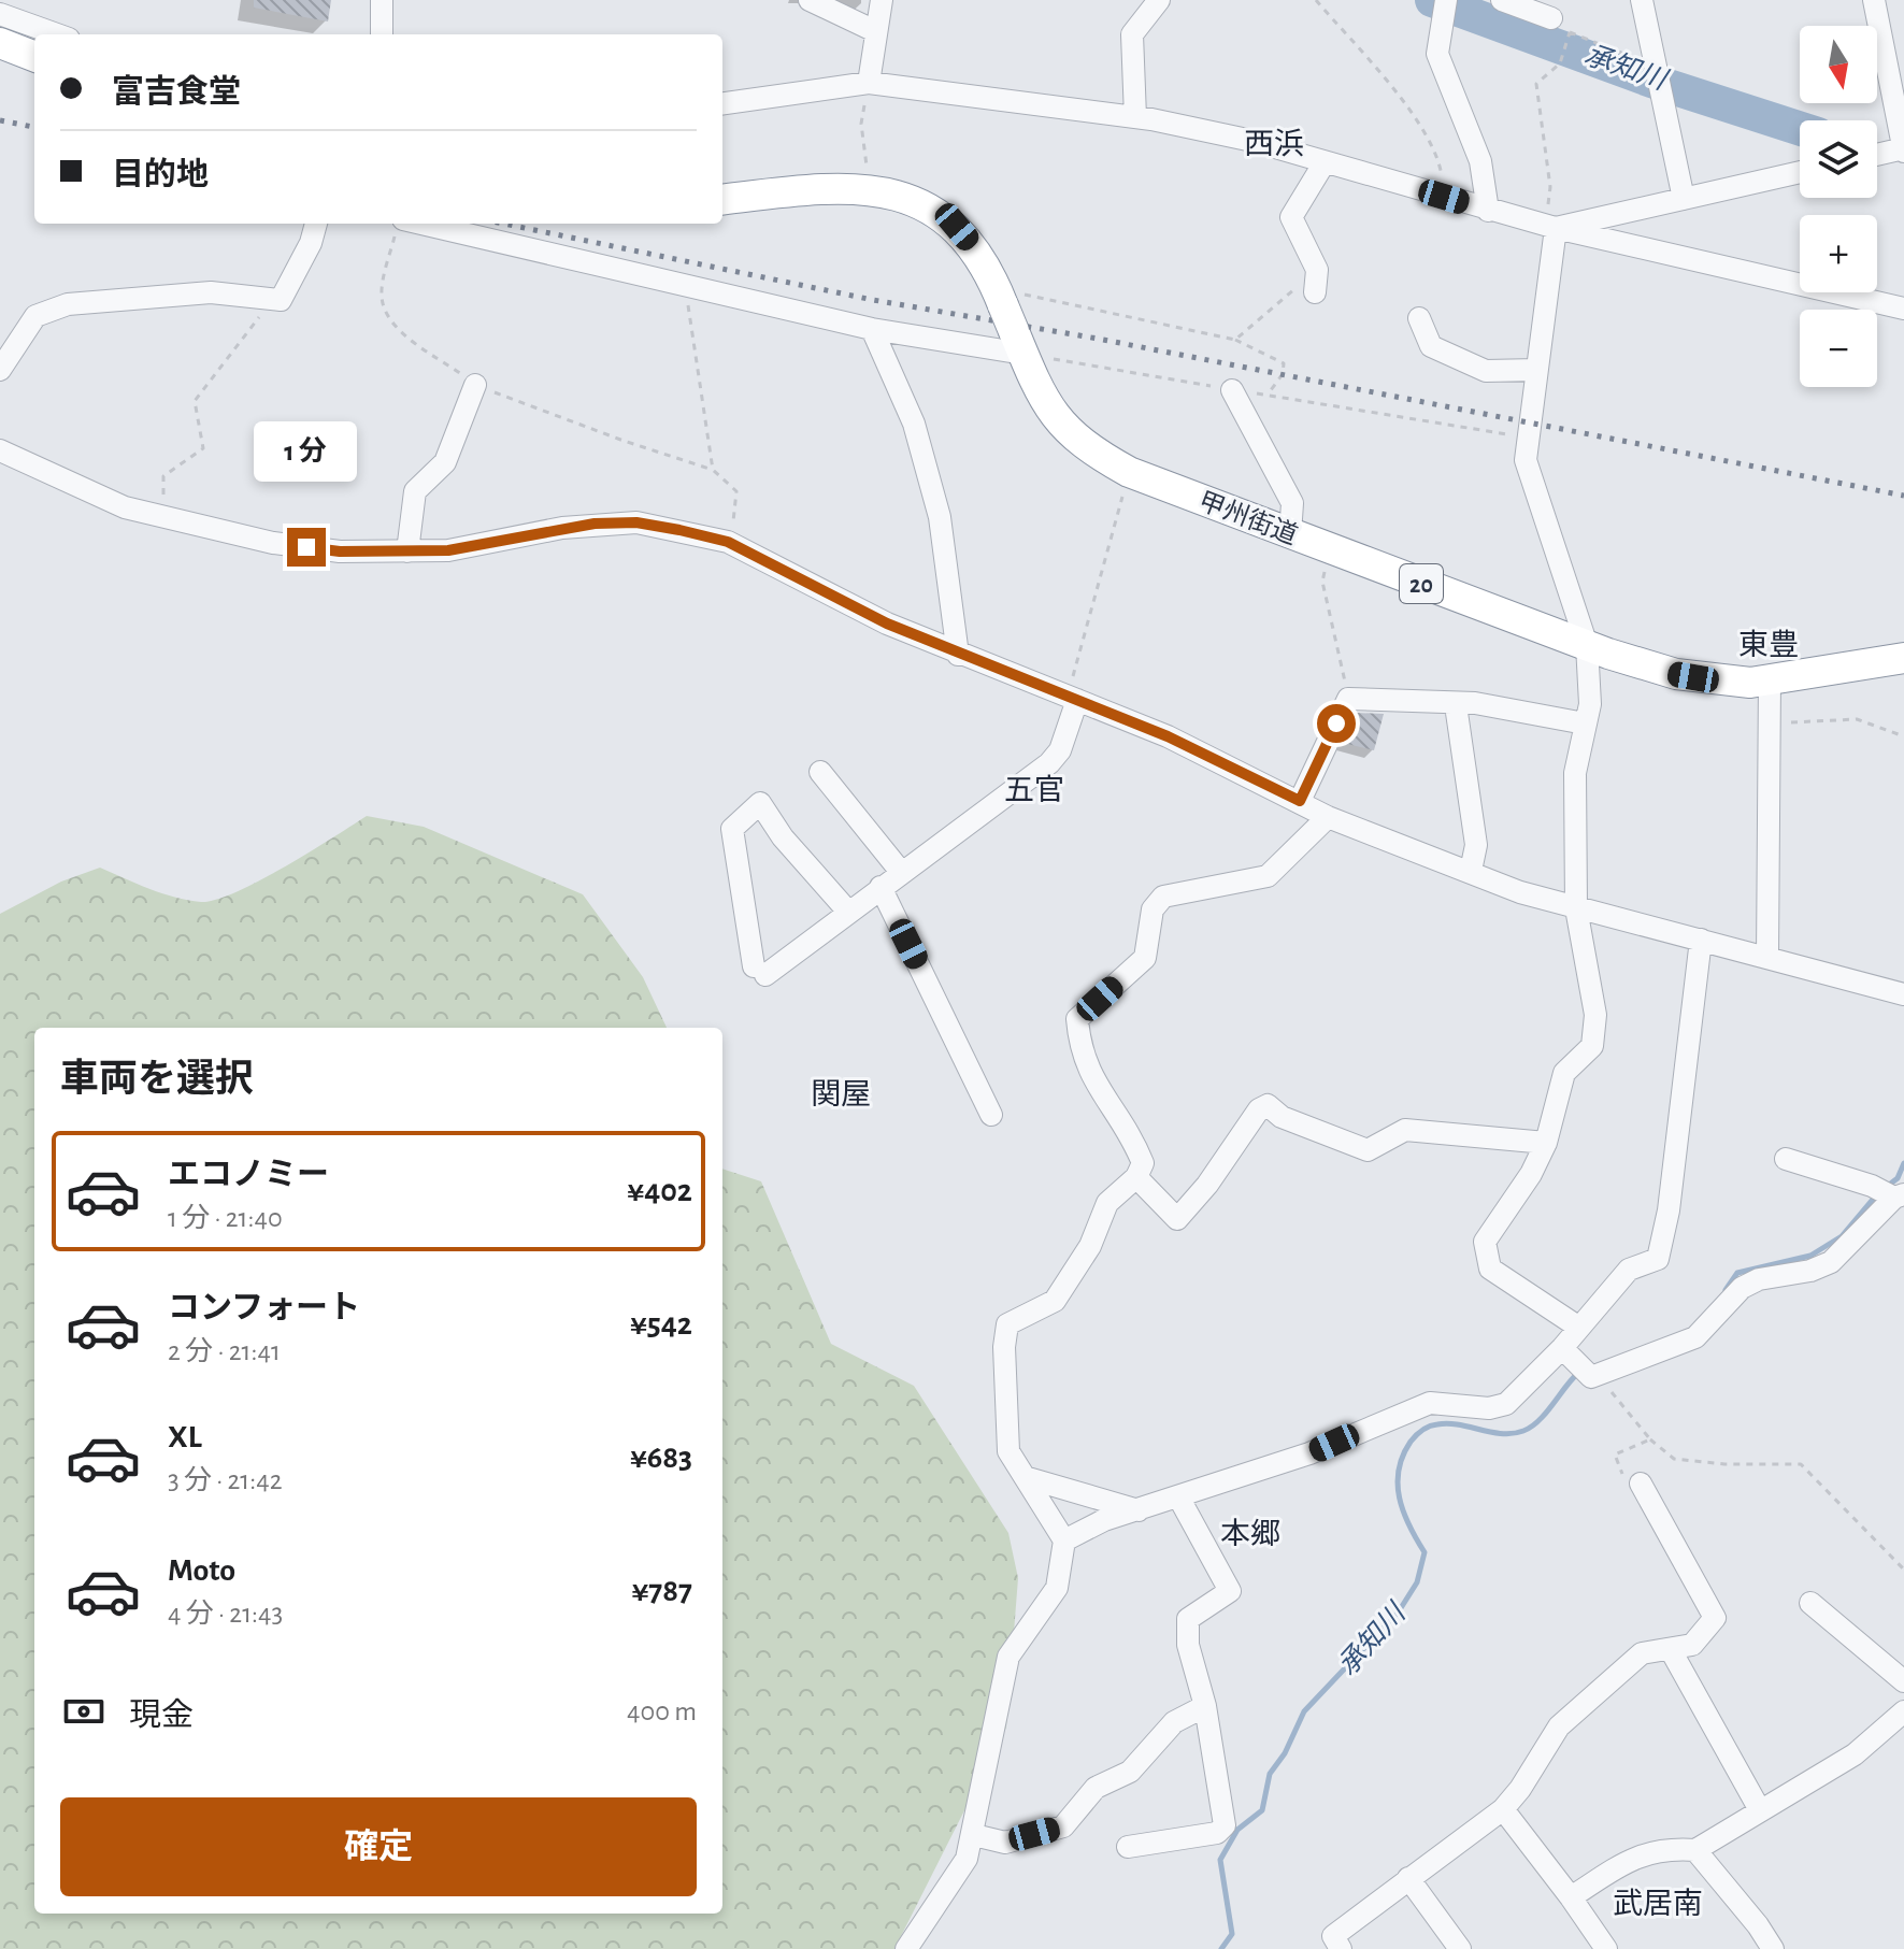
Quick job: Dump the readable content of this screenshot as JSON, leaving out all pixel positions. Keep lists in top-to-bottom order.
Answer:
{
  "streets": {
    "highway": ["甲州街道", "20"]
  },
  "districts": [
    "西浜",
    "東豊",
    "五官",
    "関屋",
    "本郷",
    "武居南"
  ],
  "water": ["承知川"],
  "north": "bottom",
  "page": {
    "map_buttons": ["+", "−"],
    "banner": ["富吉食堂", "目的地"],
    "bubble": "1 分",
    "heading": "車両を選択",
    "list": [
      {
        "name": "エコノミー",
        "note": "1 分 · 21:40",
        "value": "¥402"
      },
      {
        "name": "コンフォート",
        "note": "2 分 · 21:41",
        "value": "¥542"
      },
      {
        "name": "XL",
        "note": "3 分 · 21:42",
        "value": "¥683"
      },
      {
        "name": "Moto",
        "note": "4 分 · 21:43",
        "value": "¥787"
      }
    ],
    "pay": ["現金", "400 m"],
    "buttons": "確定"
  }
}
